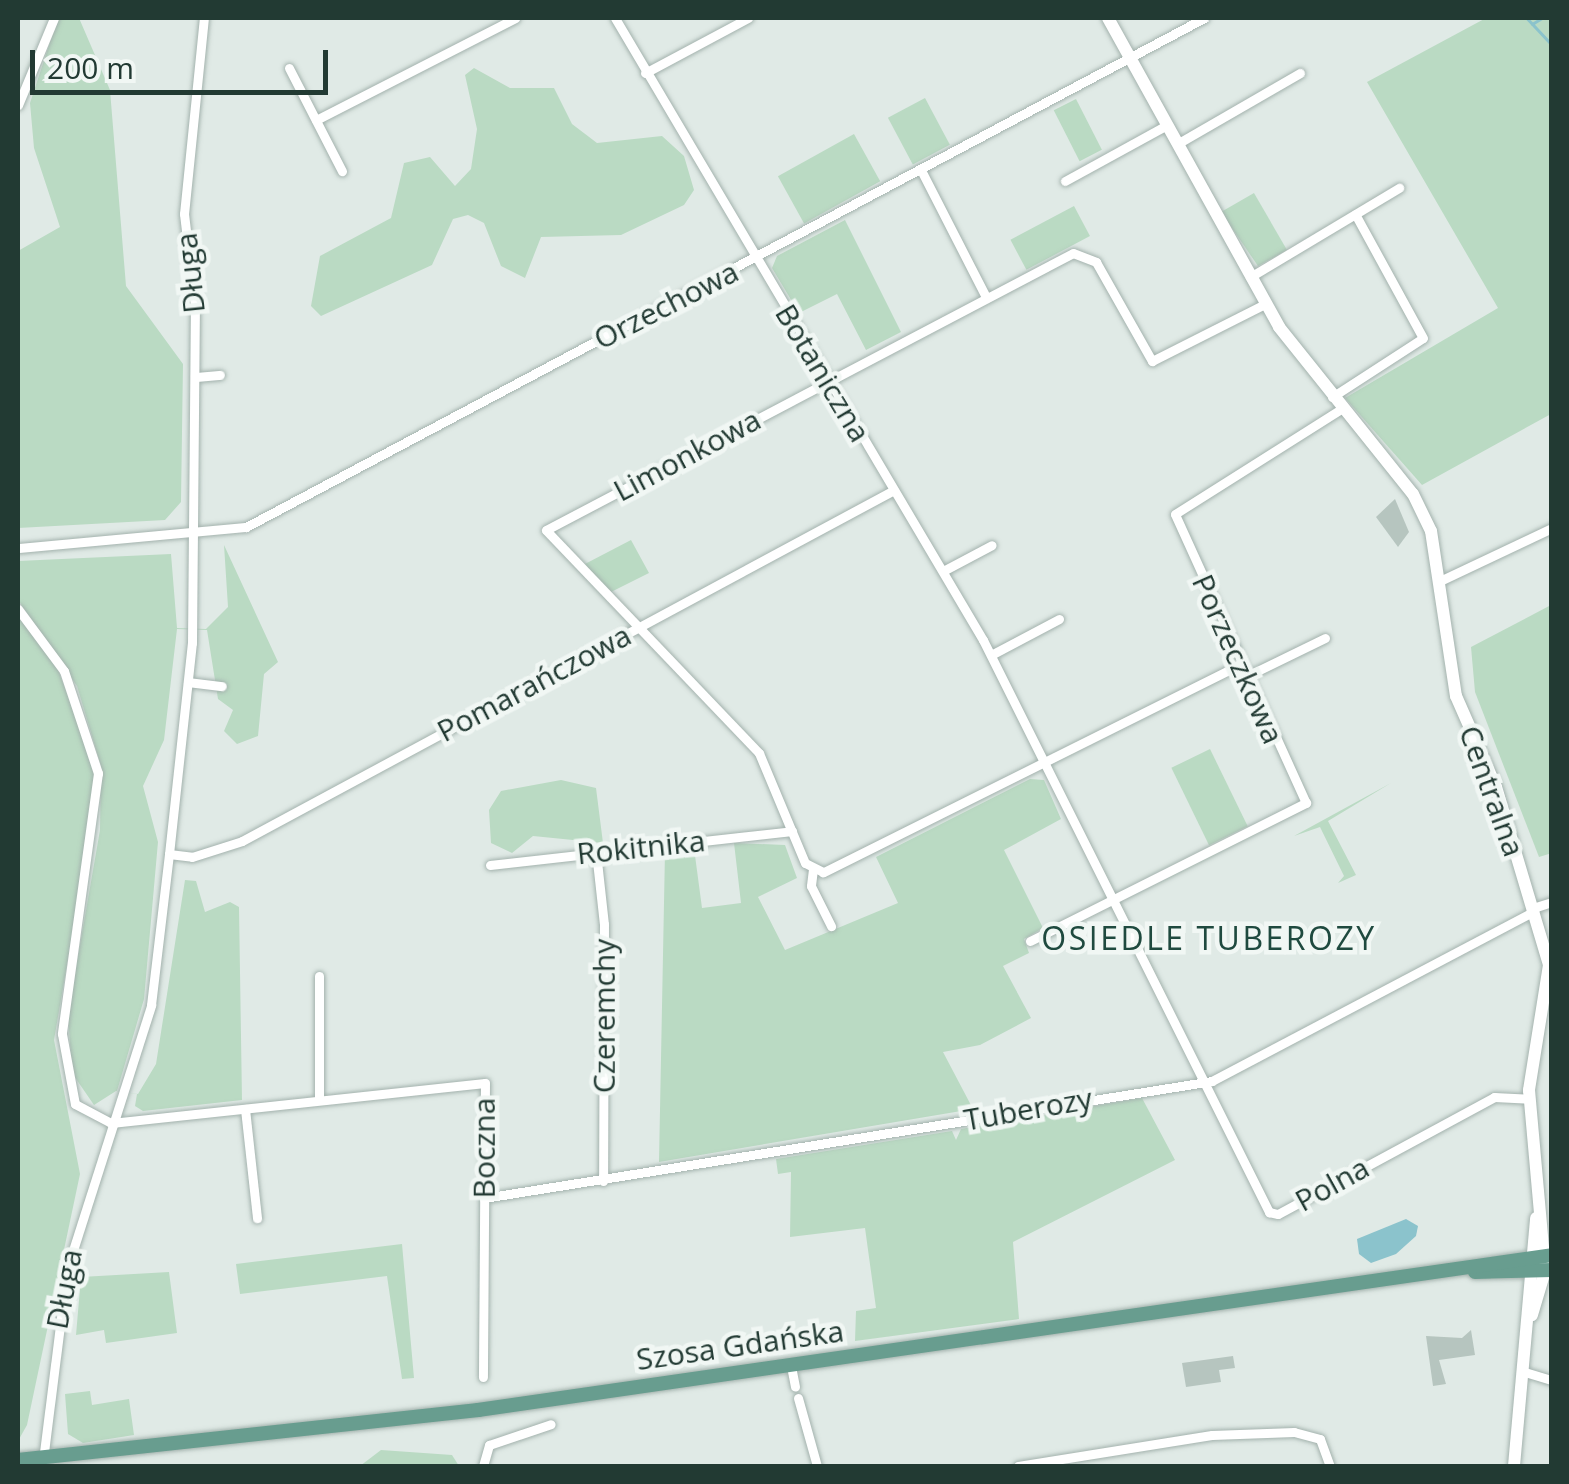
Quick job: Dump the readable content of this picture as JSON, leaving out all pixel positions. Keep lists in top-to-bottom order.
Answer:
{
  "streets": {
    "main road": ["Szosa Gdańska"],
    "street": [
      "Długa",
      "Orzechowa",
      "Botaniczna",
      "Limonkowa",
      "Porzeczkowa",
      "Pomarańczowa",
      "Centralna",
      "Rokitnika",
      "Czeremchy",
      "Tuberozy",
      "Boczna",
      "Polna"
    ]
  },
  "crossings": [
    ["Długa", "Orzechowa"],
    ["Długa", "Pomarańczowa"],
    ["Długa", "Boczna"],
    ["Długa", "Szosa Gdańska"],
    ["Orzechowa", "Botaniczna"],
    ["Orzechowa", "Centralna"],
    ["Botaniczna", "Limonkowa"],
    ["Botaniczna", "Porzeczkowa"],
    ["Botaniczna", "Pomarańczowa"],
    ["Botaniczna", "Tuberozy"],
    ["Botaniczna", "Polna"],
    ["Limonkowa", "Pomarańczowa"],
    ["Limonkowa", "Centralna"],
    ["Porzeczkowa", "Centralna"],
    ["Centralna", "Tuberozy"],
    ["Centralna", "Polna"],
    ["Centralna", "Szosa Gdańska"],
    ["Rokitnika", "Czeremchy"],
    ["Czeremchy", "Tuberozy"],
    ["Tuberozy", "Boczna"],
    ["Tuberozy", "Polna"]
  ],
  "districts": ["OSIEDLE TUBEROZY"],
  "scale_bar": "200 m"
}
